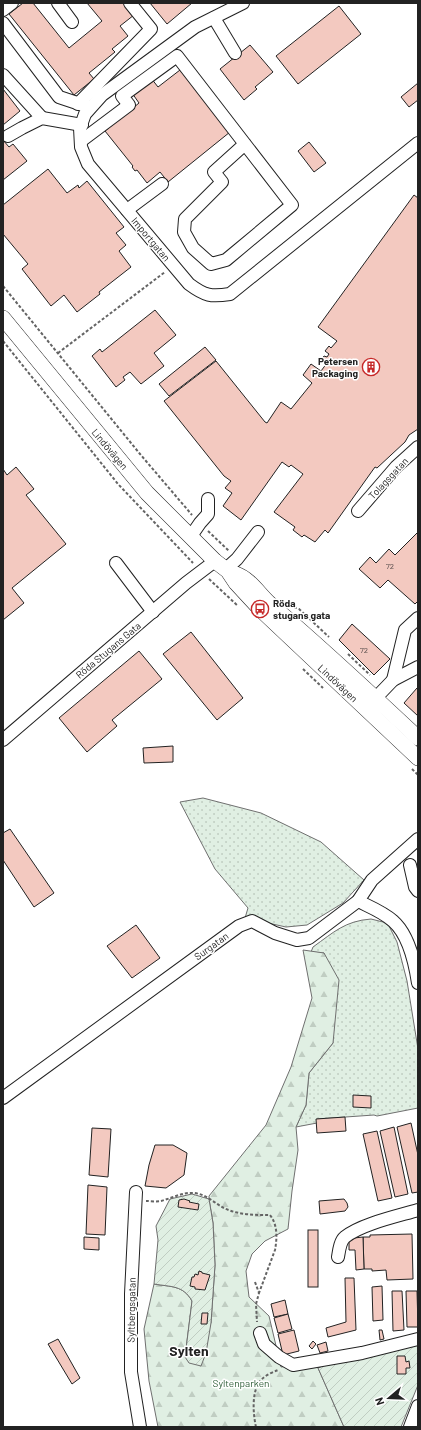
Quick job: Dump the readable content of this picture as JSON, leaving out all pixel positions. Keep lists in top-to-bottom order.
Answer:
{
  "streets": {
    "main road": ["Lindövägen"],
    "street": [
      "Importgatan",
      "Tolagsgatan",
      "Röda Stugans Gata",
      "Surgatan",
      "Syltbergsgatan"
    ]
  },
  "crossings": [
    ["Lindövägen", "Röda Stugans Gata"]
  ],
  "districts": ["Sylten"],
  "parks": ["Syltenparken"],
  "places": {
    "building": ["Petersen Packaging"],
    "bus stop": ["Röda stugans gata"]
  },
  "house_numbers": ["72", "72"],
  "north": "left"
}
